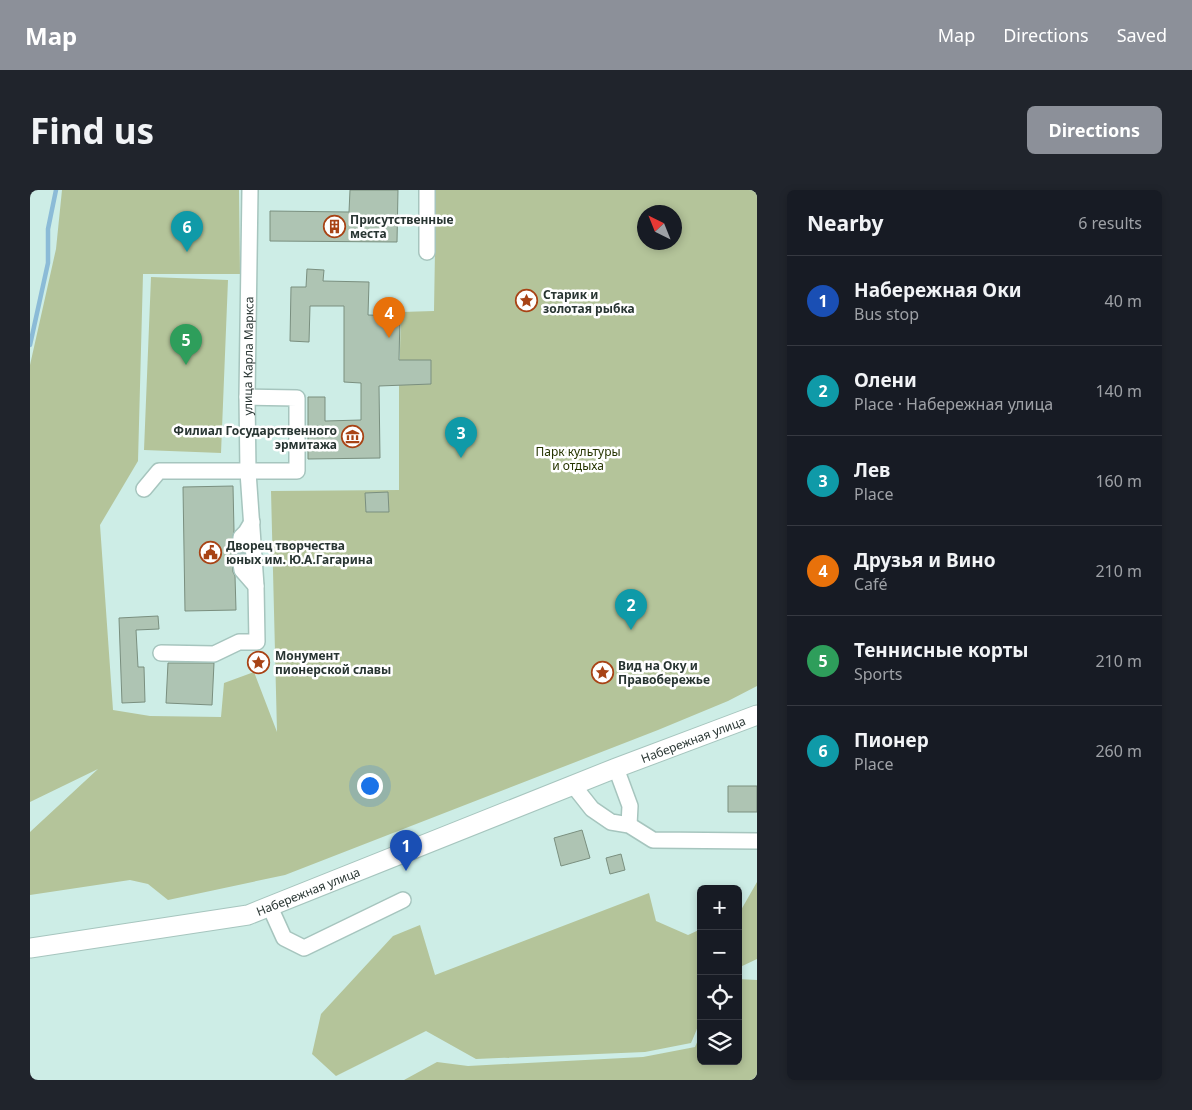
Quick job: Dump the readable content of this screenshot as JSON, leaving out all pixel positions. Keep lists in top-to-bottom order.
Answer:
{
  "streets": {
    "main road": ["Набережная улица"],
    "street": ["улица Карла Маркса"]
  },
  "parks": ["Парк культуры и отдыха"],
  "places": {
    "building": ["Присутственные места"],
    "place": ["Старик и золотая рыбка", "Монумент пионерской славы", "Вид на Оку и Правобережье"],
    "museum": ["Филиал Государственного эрмитажа"],
    "public building": ["Дворец творчества юных им. Ю.А.Гагарина"]
  },
  "north": "top left",
  "page": {
    "header": "Map",
    "nav": ["Map", "Directions", "Saved"],
    "buttons": "Directions",
    "title": "Find us",
    "heading": ["Nearby", "6 results"],
    "pins": [
      "6",
      "4",
      "5",
      "3",
      "2",
      "1"
    ],
    "list": [
      {
        "mark": "1",
        "name": "Набережная Оки",
        "note": "Bus stop",
        "value": "40 m"
      },
      {
        "mark": "2",
        "name": "Олени",
        "note": "Place · Набережная улица",
        "value": "140 m"
      },
      {
        "mark": "3",
        "name": "Лев",
        "note": "Place",
        "value": "160 m"
      },
      {
        "mark": "4",
        "name": "Друзья и Вино",
        "note": "Café",
        "value": "210 m"
      },
      {
        "mark": "5",
        "name": "Теннисные корты",
        "note": "Sports",
        "value": "210 m"
      },
      {
        "mark": "6",
        "name": "Пионер",
        "note": "Place",
        "value": "260 m"
      }
    ],
    "map_buttons": ["+", "−"]
  }
}
